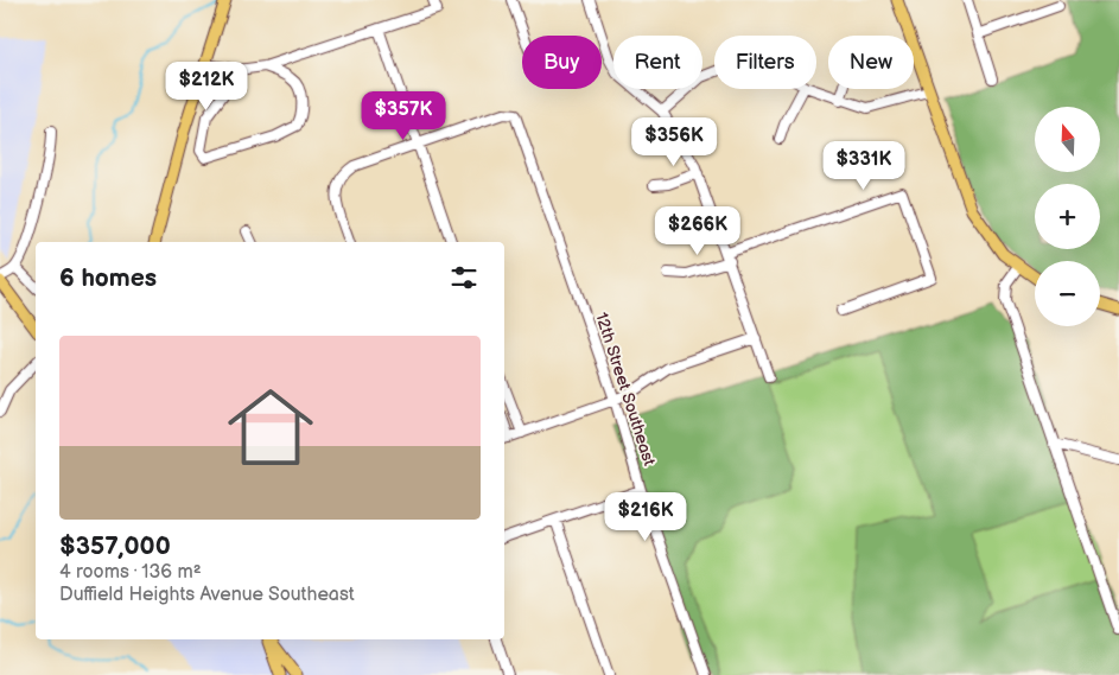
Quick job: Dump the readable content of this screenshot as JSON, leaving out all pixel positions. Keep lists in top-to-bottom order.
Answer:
{
  "streets": {
    "street": ["12th Street Southeast"]
  },
  "north": "top",
  "page": {
    "chip": [
      "Buy",
      "Rent",
      "Filters",
      "New"
    ],
    "price": [
      "$212K",
      "$357K",
      "$356K",
      "$331K",
      "$266K",
      "$216K"
    ],
    "map_buttons": ["+", "−"],
    "heading": "6 homes",
    "list": [
      {
        "name": "$357,000",
        "note": "4 rooms · 136 m² · Duffield Heights Avenue Southeast"
      }
    ]
  }
}
